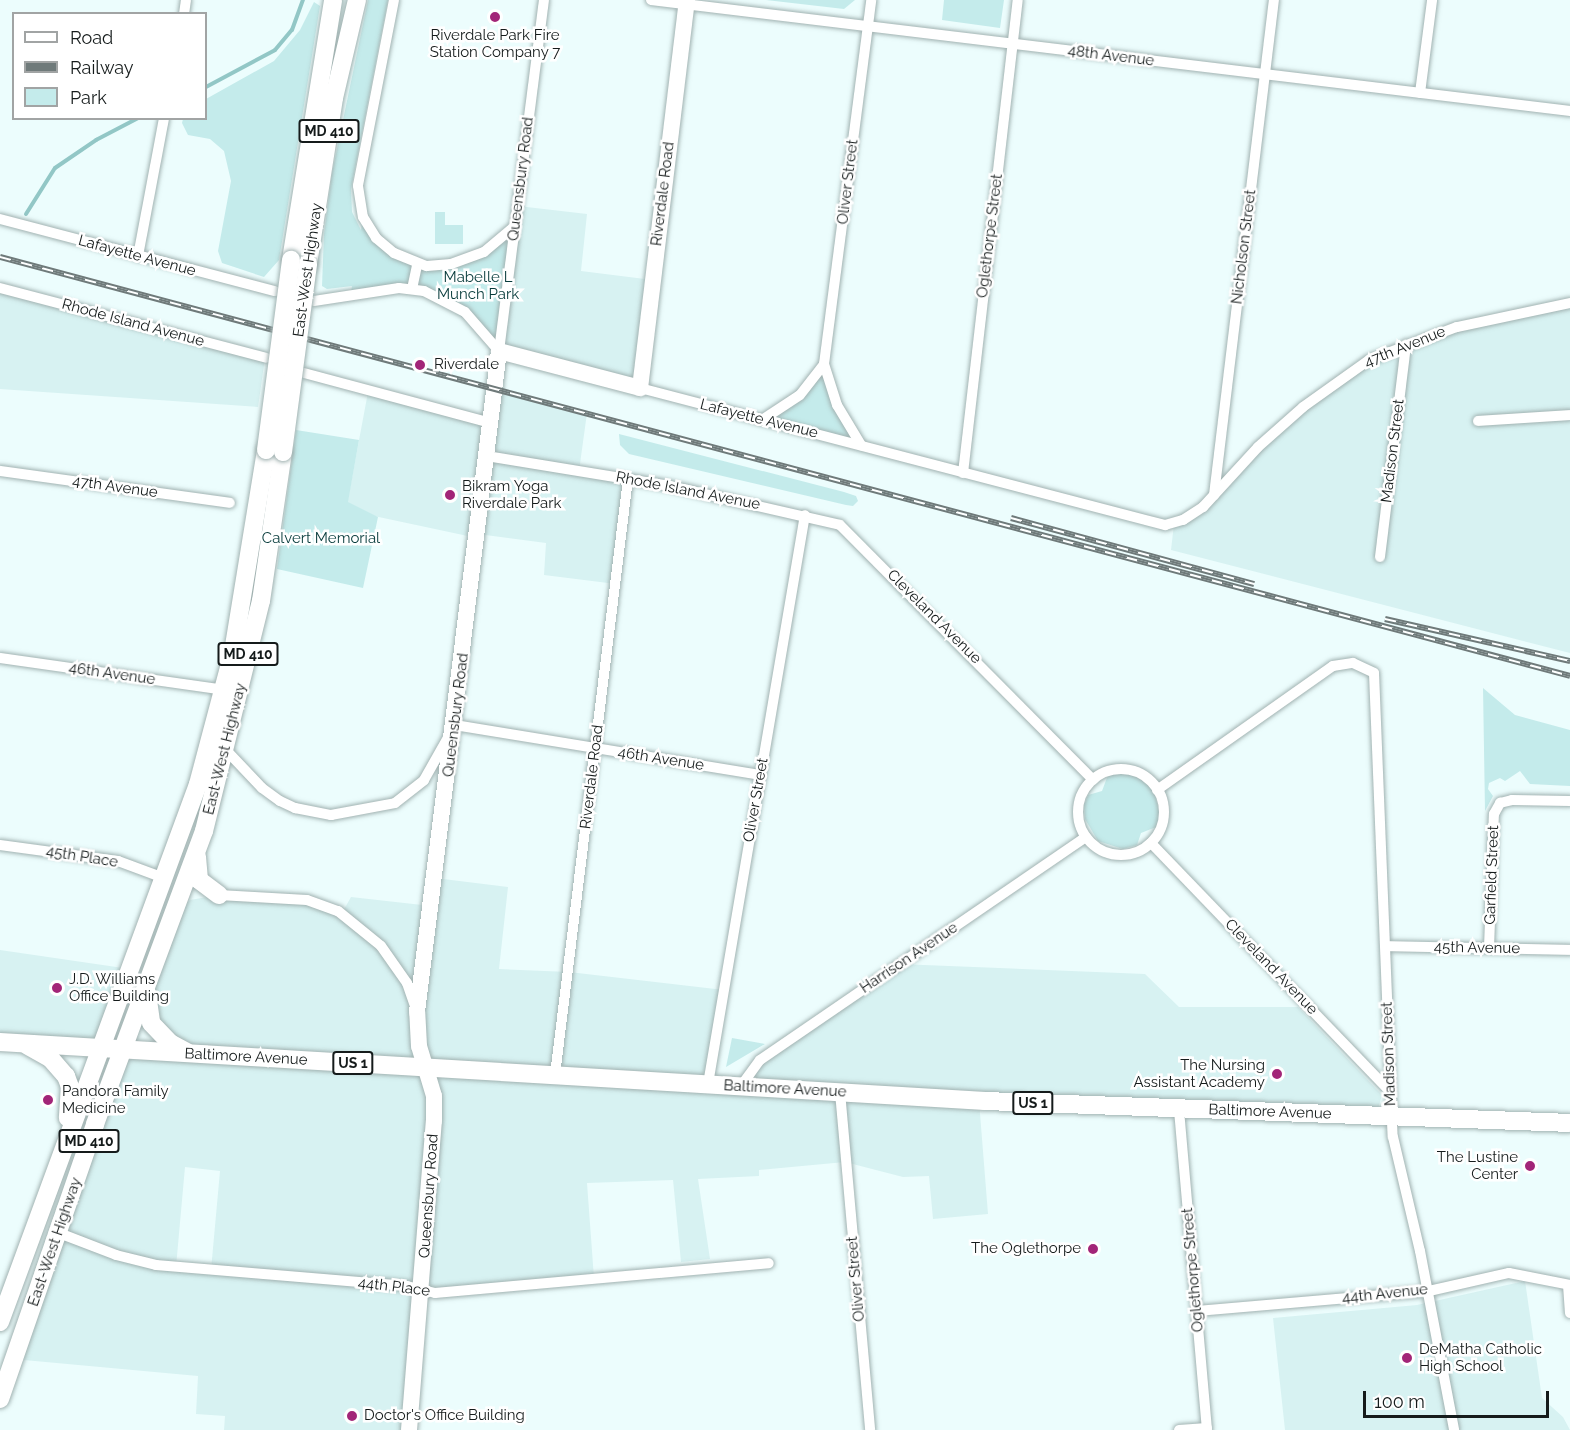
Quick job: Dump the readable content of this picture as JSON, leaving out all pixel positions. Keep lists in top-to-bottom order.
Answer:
{
  "streets": {
    "main road": [
      "MD 410",
      "East-West Highway",
      "Baltimore Avenue",
      "US 1"
    ],
    "street": [
      "48th Avenue",
      "Queensbury Road",
      "Oliver Street",
      "Riverdale Road",
      "Oglethorpe Street",
      "Nicholson Street",
      "Lafayette Avenue",
      "Rhode Island Avenue",
      "47th Avenue",
      "Madison Street",
      "Cleveland Avenue",
      "46th Avenue",
      "45th Place",
      "Garfield Street",
      "45th Avenue",
      "Harrison Avenue",
      "44th Place",
      "44th Avenue"
    ]
  },
  "crossings": [
    ["48th Avenue", "Oliver Street"],
    ["48th Avenue", "Riverdale Road"],
    ["48th Avenue", "Oglethorpe Street"],
    ["48th Avenue", "Nicholson Street"],
    ["Queensbury Road", "Lafayette Avenue"],
    ["Queensbury Road", "Rhode Island Avenue"],
    ["Queensbury Road", "46th Avenue"],
    ["Queensbury Road", "Baltimore Avenue"],
    ["Queensbury Road", "44th Place"],
    ["Oliver Street", "Lafayette Avenue"],
    ["Oliver Street", "Rhode Island Avenue"],
    ["Oliver Street", "46th Avenue"],
    ["Oliver Street", "Baltimore Avenue"],
    ["Riverdale Road", "Lafayette Avenue"],
    ["Riverdale Road", "Rhode Island Avenue"],
    ["Riverdale Road", "46th Avenue"],
    ["Riverdale Road", "Baltimore Avenue"],
    ["Oglethorpe Street", "Lafayette Avenue"],
    ["Oglethorpe Street", "Baltimore Avenue"],
    ["Oglethorpe Street", "44th Avenue"],
    ["Nicholson Street", "Lafayette Avenue"],
    ["Nicholson Street", "47th Avenue"],
    ["Lafayette Avenue", "47th Avenue"],
    ["East-West Highway", "46th Avenue"],
    ["East-West Highway", "45th Place"],
    ["East-West Highway", "Baltimore Avenue"],
    ["East-West Highway", "44th Place"],
    ["Rhode Island Avenue", "Cleveland Avenue"],
    ["47th Avenue", "Madison Street"],
    ["Madison Street", "Cleveland Avenue"],
    ["Madison Street", "45th Avenue"],
    ["Madison Street", "Harrison Avenue"],
    ["Madison Street", "Baltimore Avenue"],
    ["Madison Street", "44th Avenue"],
    ["Cleveland Avenue", "Harrison Avenue"],
    ["Garfield Street", "45th Avenue"],
    ["Harrison Avenue", "Baltimore Avenue"]
  ],
  "parks": ["Mabelle L Munch Park", "Calvert Memorial"],
  "places": [
    "Riverdale Park Fire Station Company 7",
    "Riverdale",
    "Bikram Yoga Riverdale Park",
    "J.D. Williams Office Building",
    "The Nursing Assistant Academy",
    "Pandora Family Medicine",
    "The Lustine Center",
    "The Oglethorpe",
    "DeMatha Catholic High School",
    "Doctor's Office Building"
  ],
  "legend": ["Road", "Railway", "Park"],
  "scale_bar": "100 m"
}
